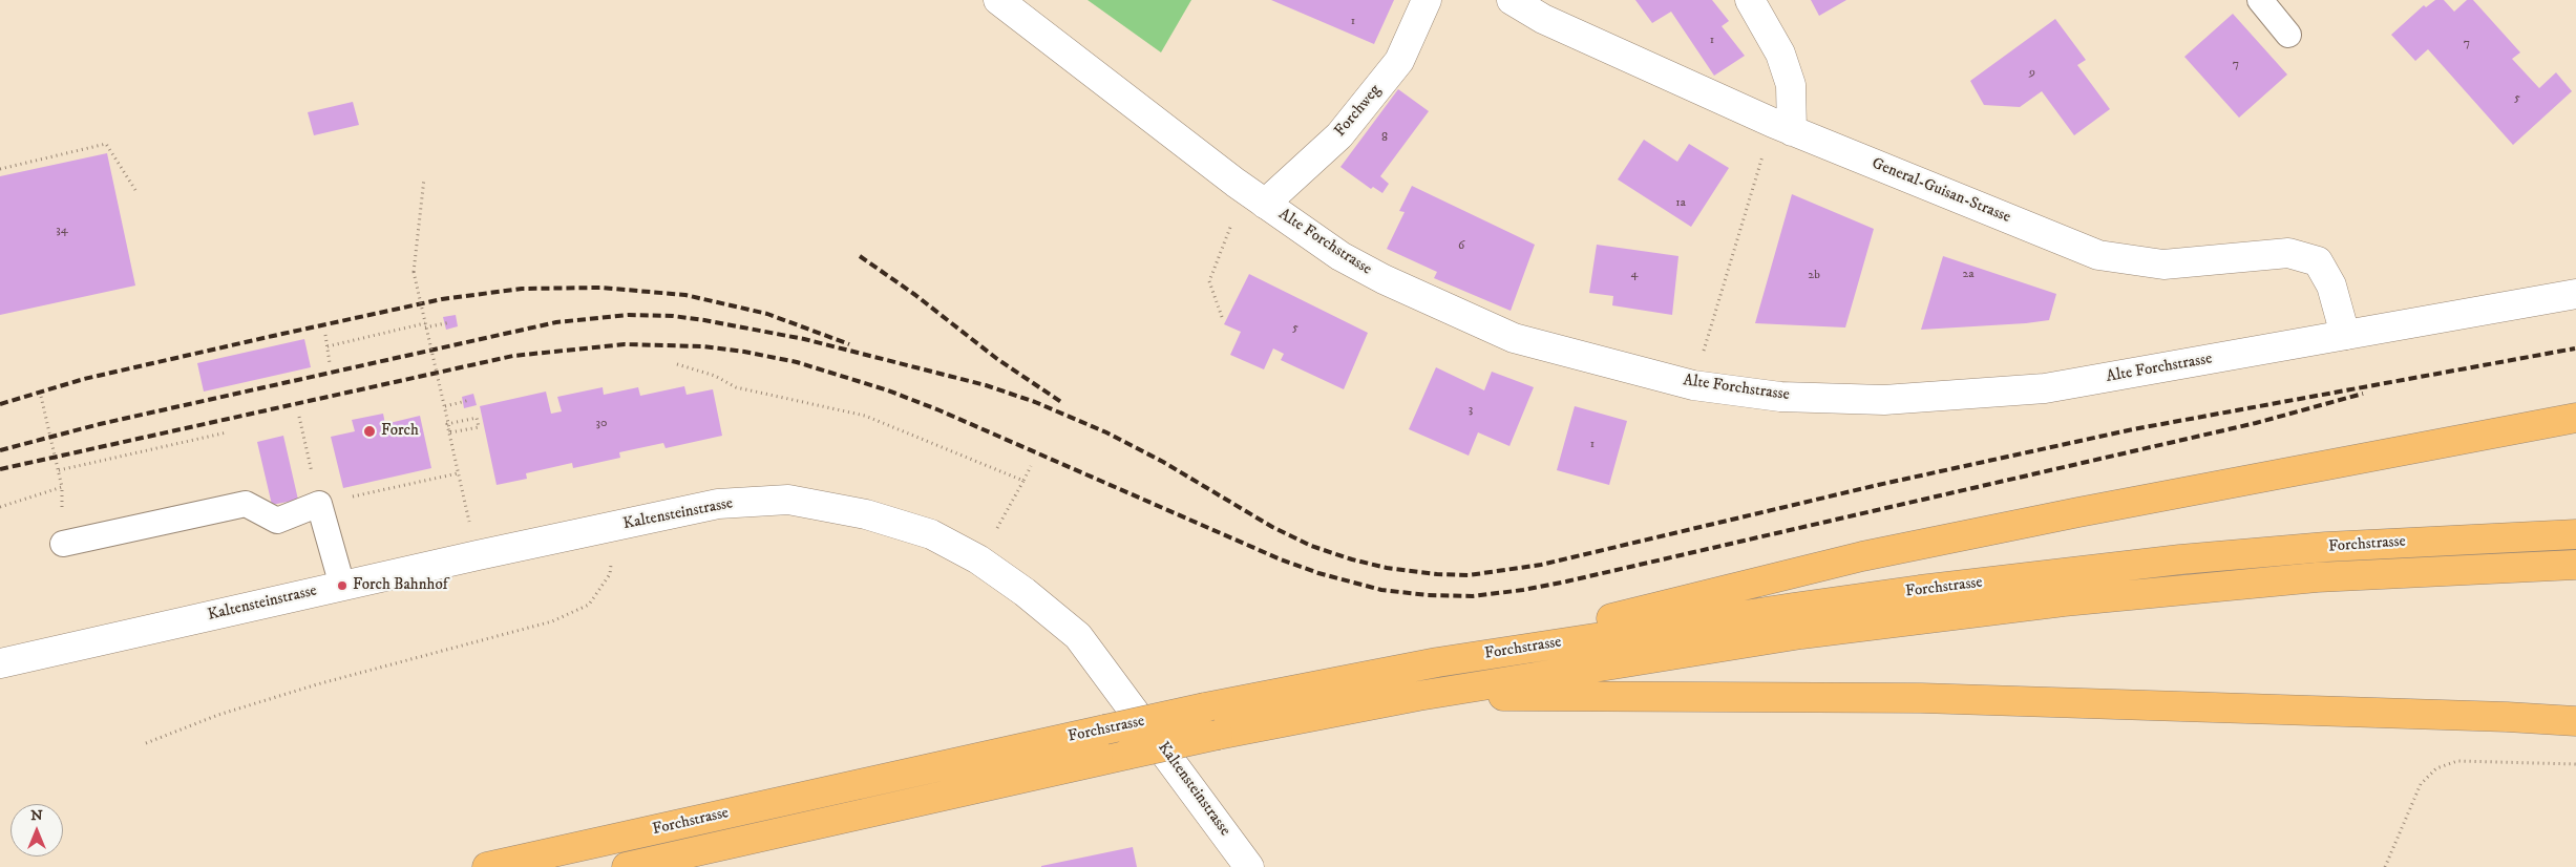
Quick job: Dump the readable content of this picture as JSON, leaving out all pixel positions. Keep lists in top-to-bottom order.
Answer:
{
  "streets": {
    "highway": ["Forchstrasse"],
    "street": [
      "Forchweg",
      "General-Guisan-Strasse",
      "Alte Forchstrasse",
      "Kaltensteinstrasse"
    ]
  },
  "crossings": [
    ["Forchweg", "Alte Forchstrasse"],
    ["General-Guisan-Strasse", "Alte Forchstrasse"]
  ],
  "places": ["Forch", "Forch Bahnhof"],
  "house_numbers": [
    "1",
    "1",
    "7",
    "7",
    "9",
    "5",
    "8",
    "1a",
    "34",
    "6",
    "4",
    "2a",
    "2b",
    "5",
    "3",
    "30",
    "1"
  ],
  "north": "top"
}
